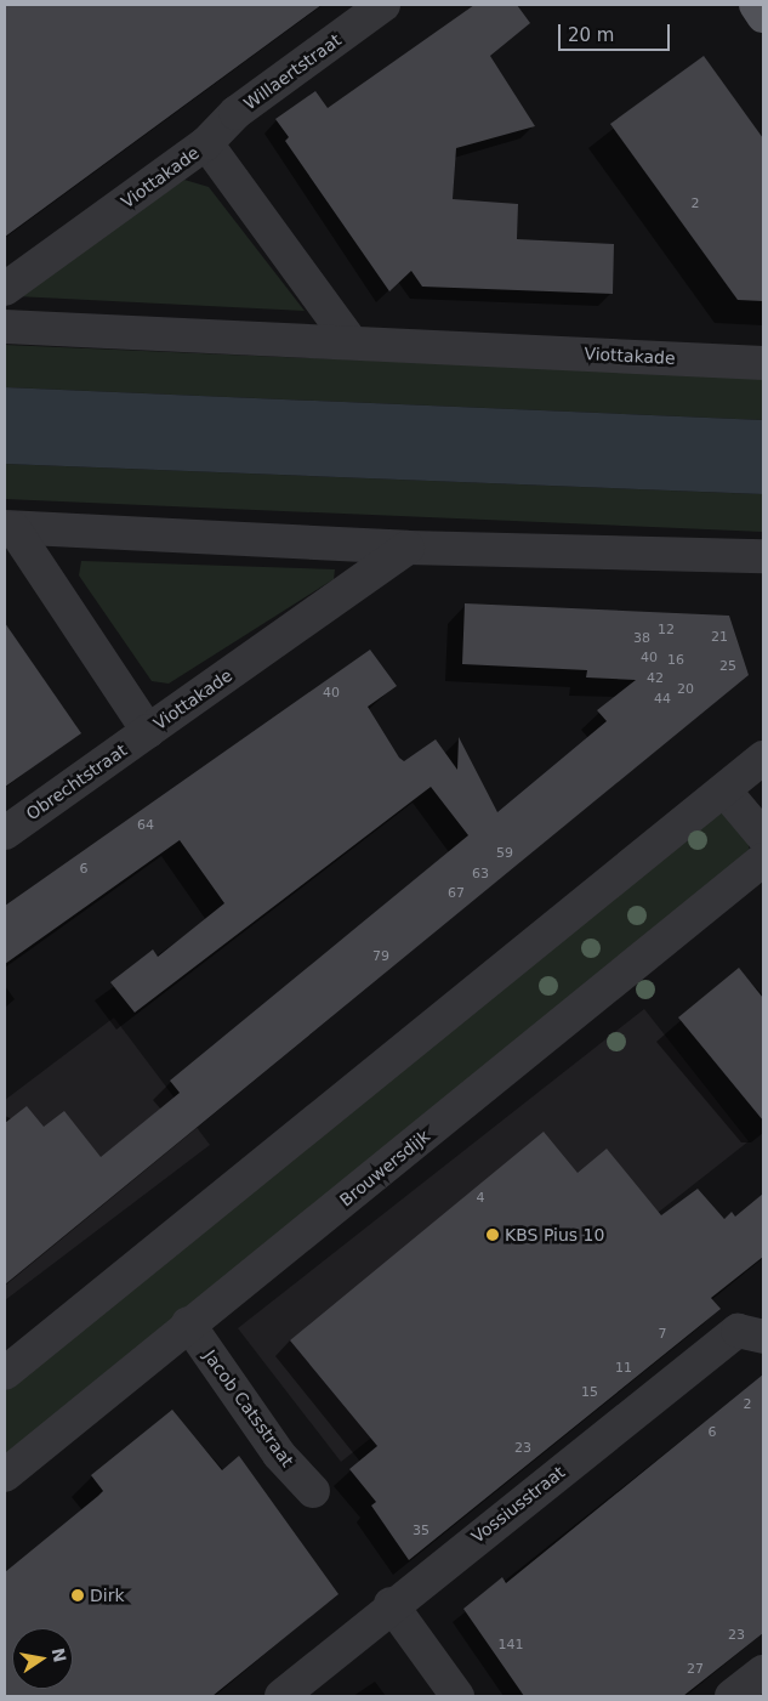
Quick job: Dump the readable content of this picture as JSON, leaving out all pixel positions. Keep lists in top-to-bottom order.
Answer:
{
  "streets": {
    "street": [
      "Willaertstraat",
      "Viottakade",
      "Obrechtstraat",
      "Brouwersdijk",
      "Jacob Catsstraat",
      "Vossiusstraat"
    ]
  },
  "crossings": [
    ["Willaertstraat", "Viottakade"],
    ["Viottakade", "Obrechtstraat"],
    ["Brouwersdijk", "Jacob Catsstraat"]
  ],
  "places": ["KBS Pius 10", "Dirk"],
  "house_numbers": [
    "2",
    "12",
    "21",
    "38",
    "40",
    "16",
    "25",
    "42",
    "20",
    "40",
    "44",
    "64",
    "59",
    "6",
    "63",
    "67",
    "79",
    "4",
    "7",
    "11",
    "15",
    "2",
    "6",
    "23",
    "35",
    "23",
    "141",
    "27"
  ],
  "scale_bar": "20 m",
  "north": "right"
}
